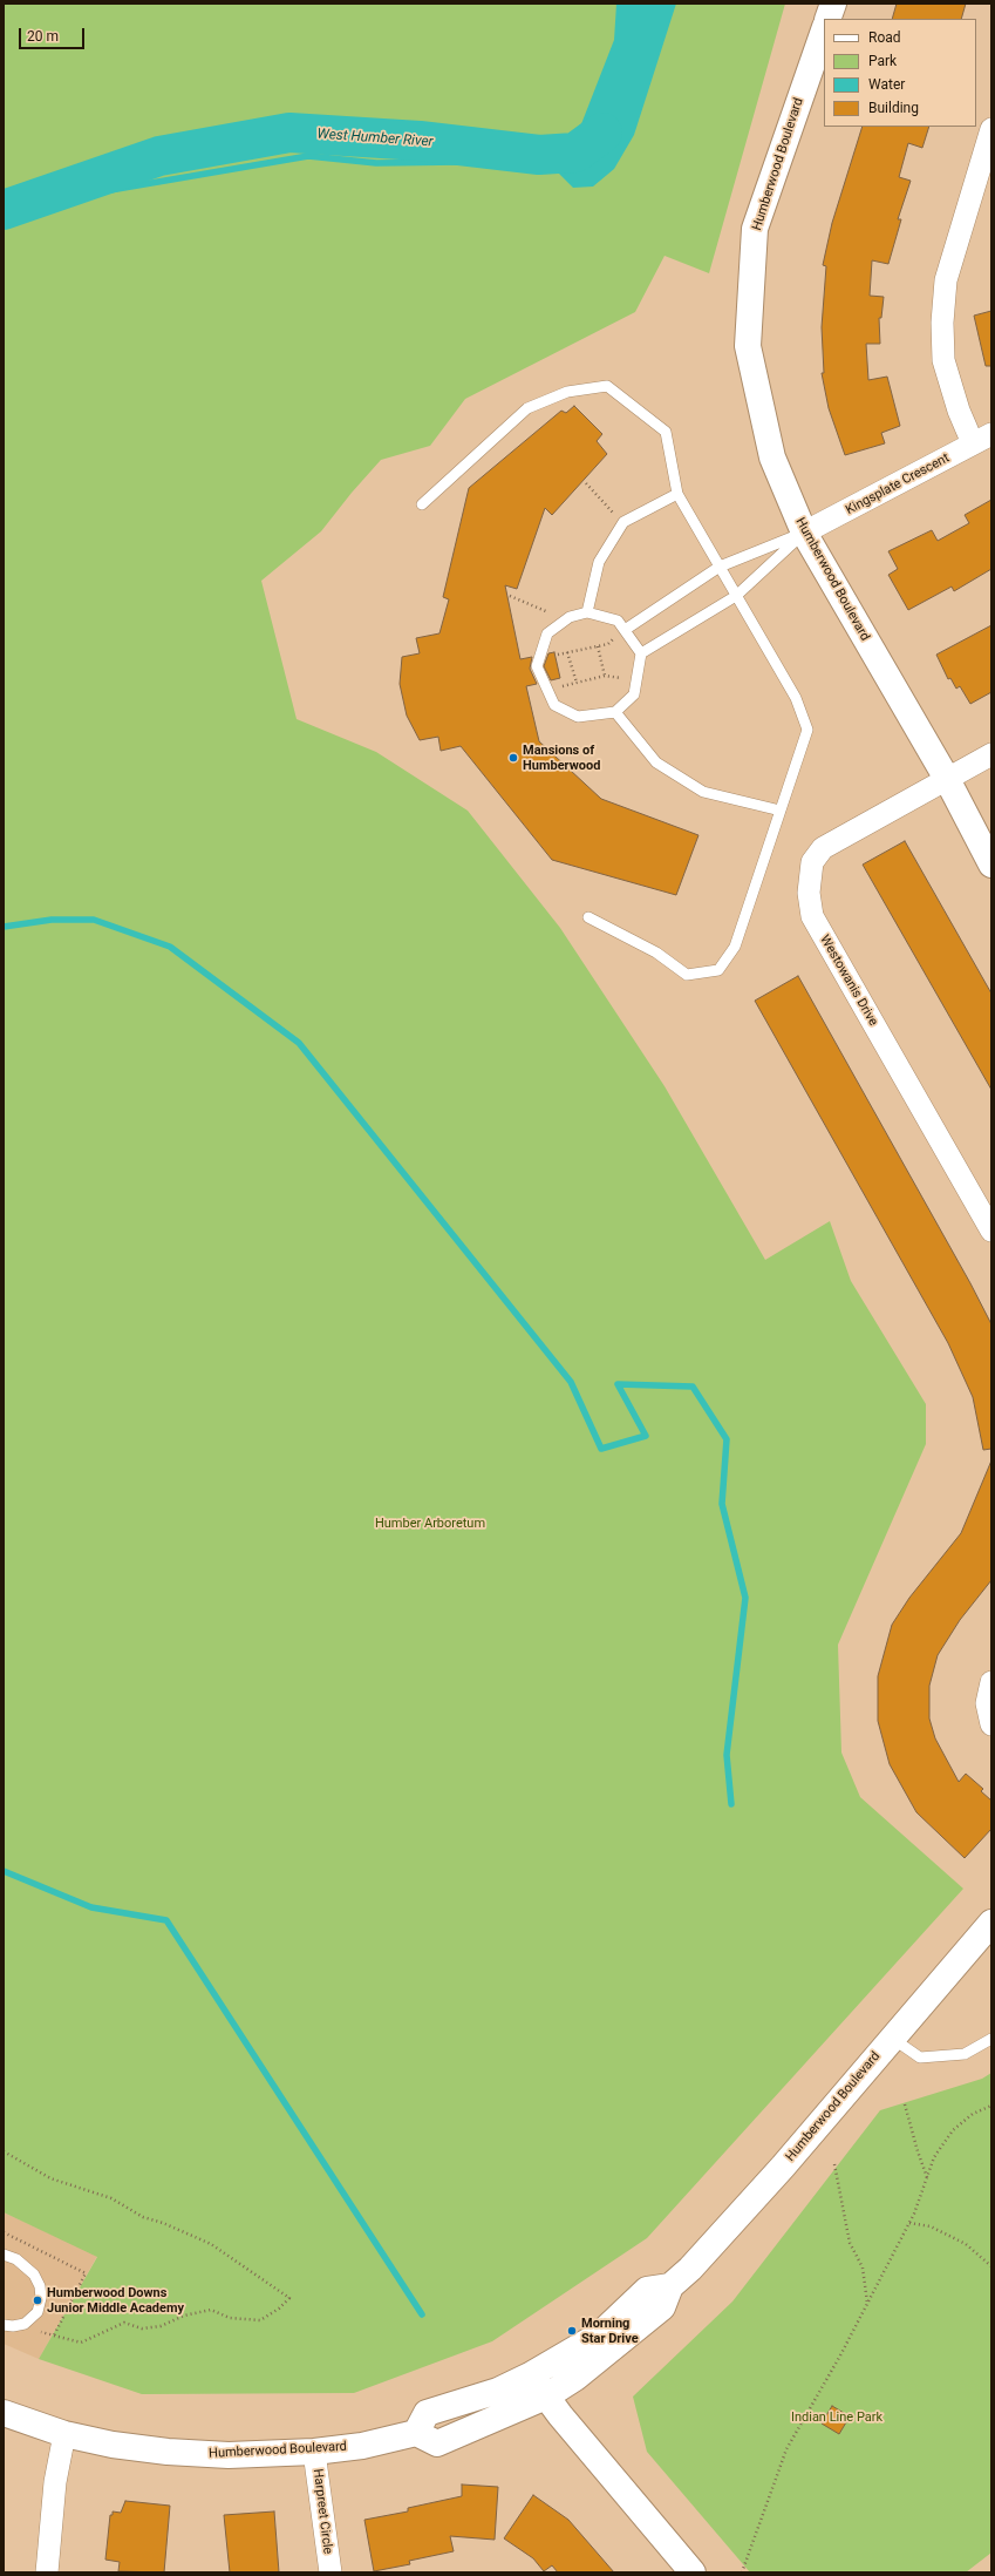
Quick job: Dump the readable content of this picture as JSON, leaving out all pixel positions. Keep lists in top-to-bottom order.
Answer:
{
  "streets": {
    "street": [
      "Humberwood Boulevard",
      "Kingsplate Crescent",
      "Westowanis Drive",
      "Harpreet Circle"
    ]
  },
  "crossings": [
    ["Humberwood Boulevard", "Kingsplate Crescent"],
    ["Humberwood Boulevard", "Westowanis Drive"],
    ["Humberwood Boulevard", "Harpreet Circle"]
  ],
  "water": ["West Humber River"],
  "parks": ["Humber Arboretum", "Indian Line Park"],
  "places": ["Mansions of Humberwood", "Humberwood Downs Junior Middle Academy", "Morning Star Drive"],
  "legend": [
    "Road",
    "Park",
    "Water",
    "Building"
  ],
  "scale_bar": "20 m"
}
